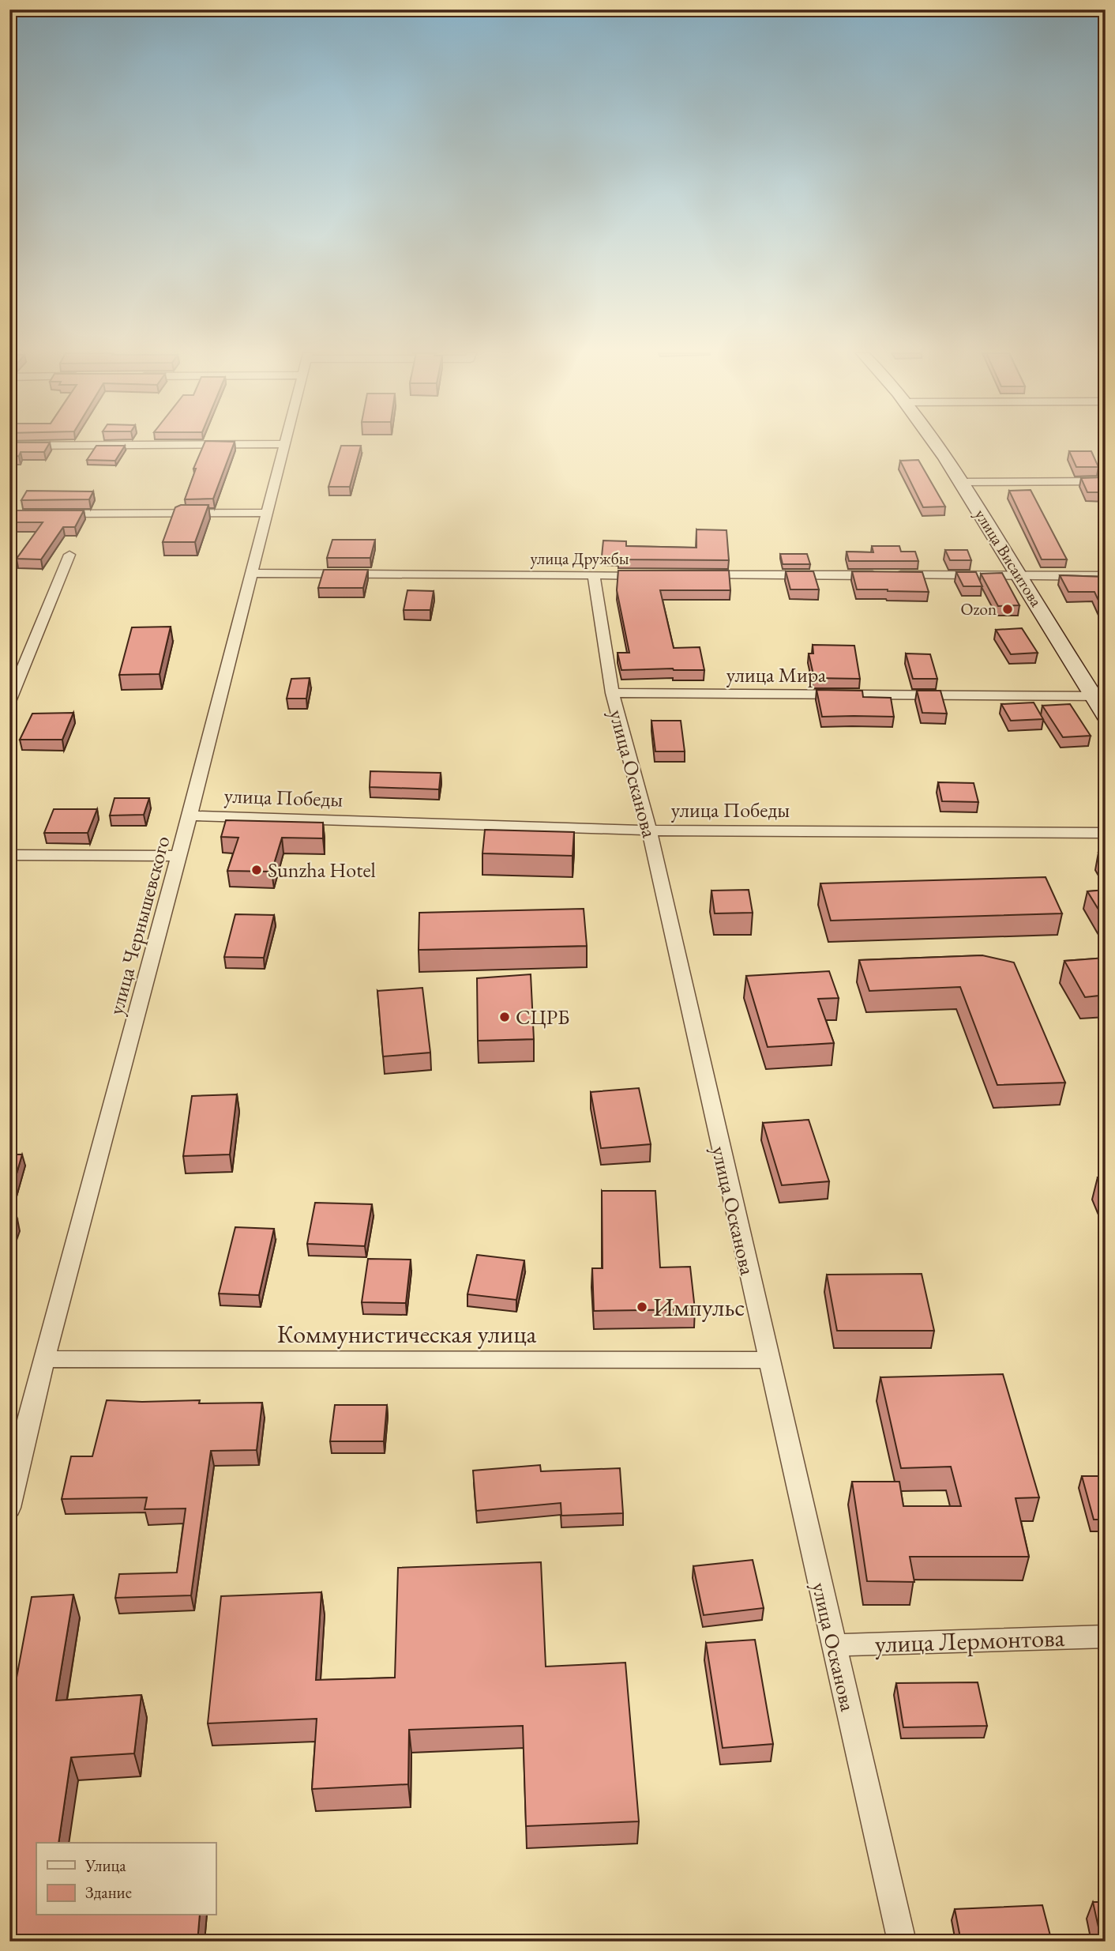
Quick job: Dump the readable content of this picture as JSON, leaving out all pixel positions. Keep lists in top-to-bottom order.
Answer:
{
  "streets": {
    "street": [
      "улица Висаитова",
      "улица Дружбы",
      "улица Мира",
      "улица Осканова",
      "улица Победы",
      "улица Чернышевского",
      "Коммунистическая улица",
      "улица Лермонтова"
    ]
  },
  "crossings": [
    ["улица Висаитова", "улица Мира"],
    ["улица Дружбы", "улица Осканова"],
    ["улица Дружбы", "улица Чернышевского"],
    ["улица Мира", "улица Осканова"],
    ["улица Осканова", "улица Победы"],
    ["улица Осканова", "Коммунистическая улица"],
    ["улица Осканова", "улица Лермонтова"],
    ["улица Победы", "улица Чернышевского"],
    ["улица Чернышевского", "Коммунистическая улица"]
  ],
  "places": [
    "Ozon",
    "Sunzha Hotel",
    "СЦРБ",
    "Импульс"
  ],
  "legend": ["Улица", "Здание"]
}
